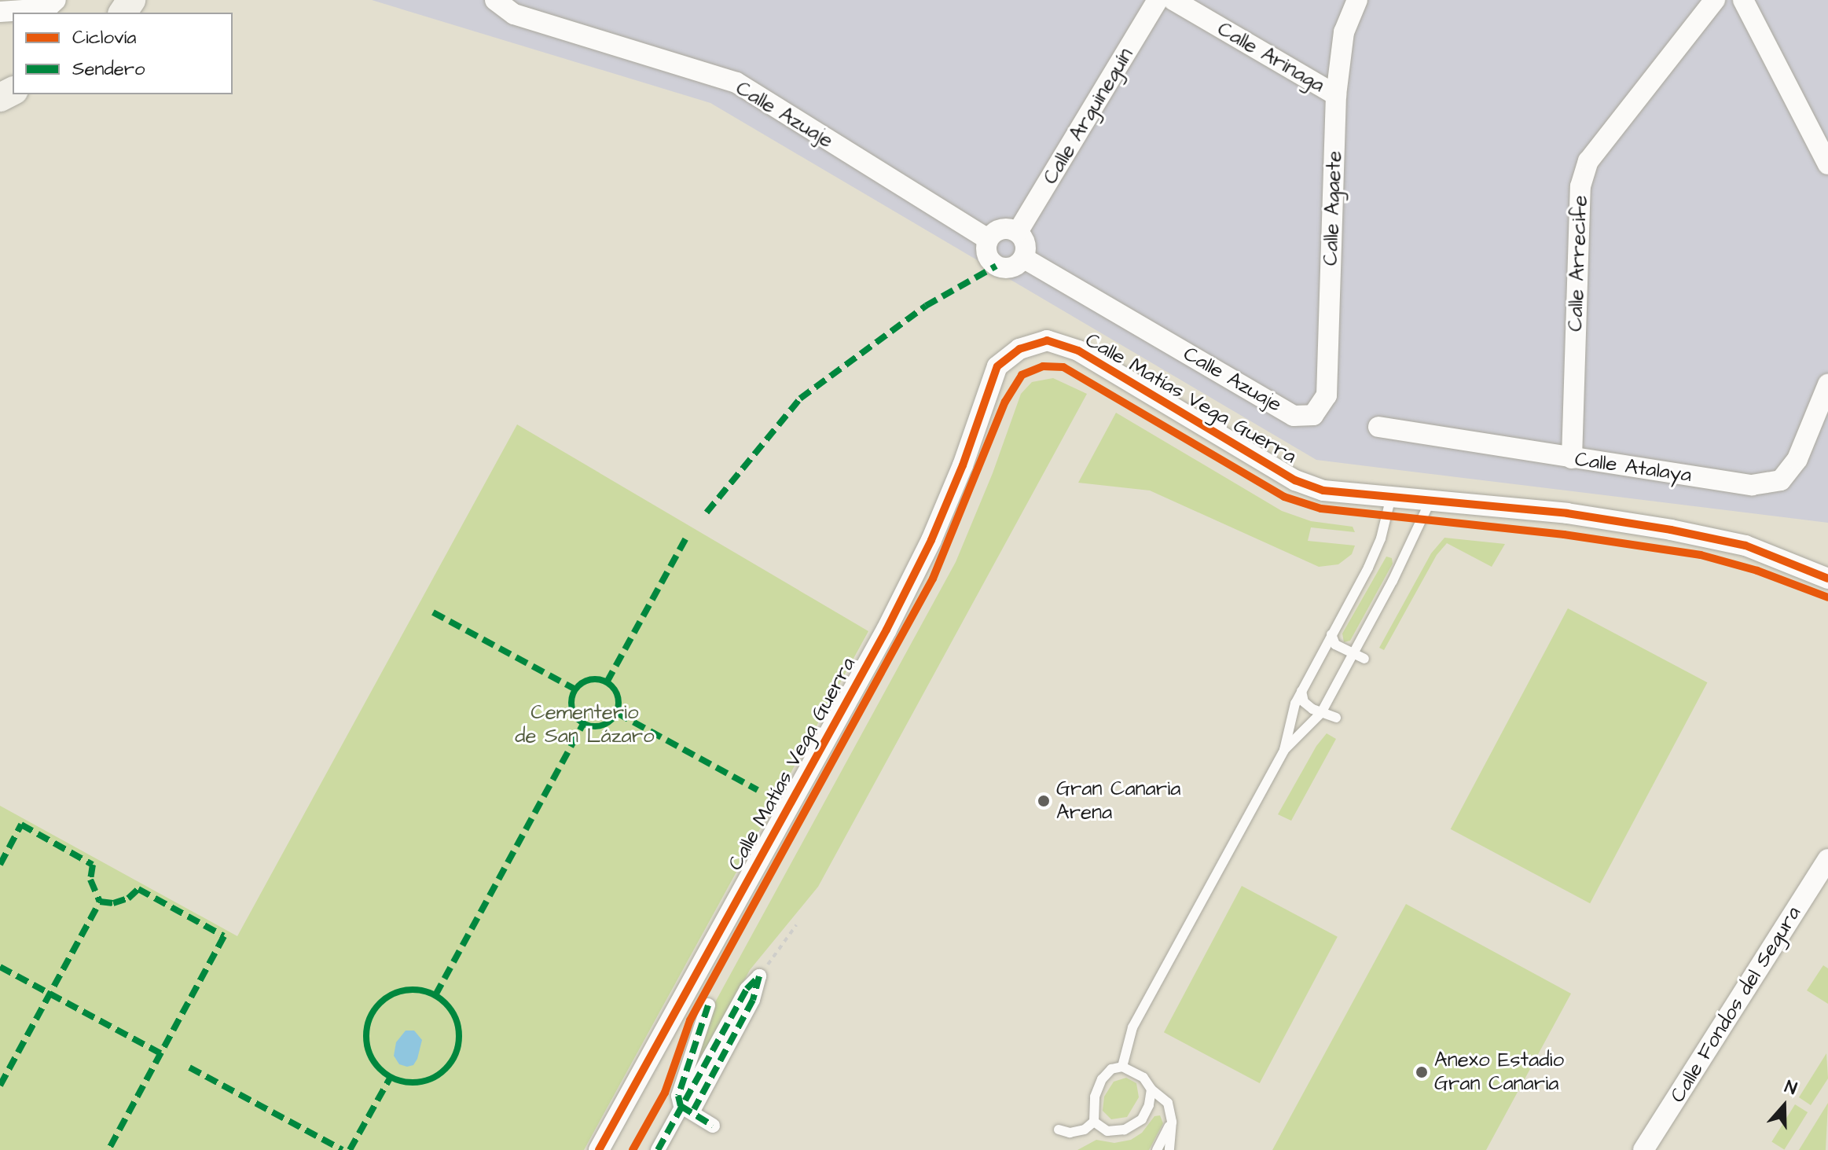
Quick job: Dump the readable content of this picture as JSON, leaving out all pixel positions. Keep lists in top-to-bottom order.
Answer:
{
  "streets": {
    "street": [
      "Calle Arinaga",
      "Calle Azuaje",
      "Calle Arguineguín",
      "Calle Agaete",
      "Calle Arrecife",
      "Calle Matías Vega Guerra",
      "Calle Atalaya",
      "Calle Fondos del Segura"
    ]
  },
  "crossings": [
    ["Calle Arinaga", "Calle Agaete"],
    ["Calle Azuaje", "Calle Arguineguín"],
    ["Calle Azuaje", "Calle Agaete"],
    ["Calle Arrecife", "Calle Atalaya"]
  ],
  "parks": ["Cementerio de San Lázaro"],
  "places": ["Gran Canaria Arena", "Anexo Estadio Gran Canaria"],
  "legend": ["Ciclovía", "Sendero"],
  "north": "top"
}
